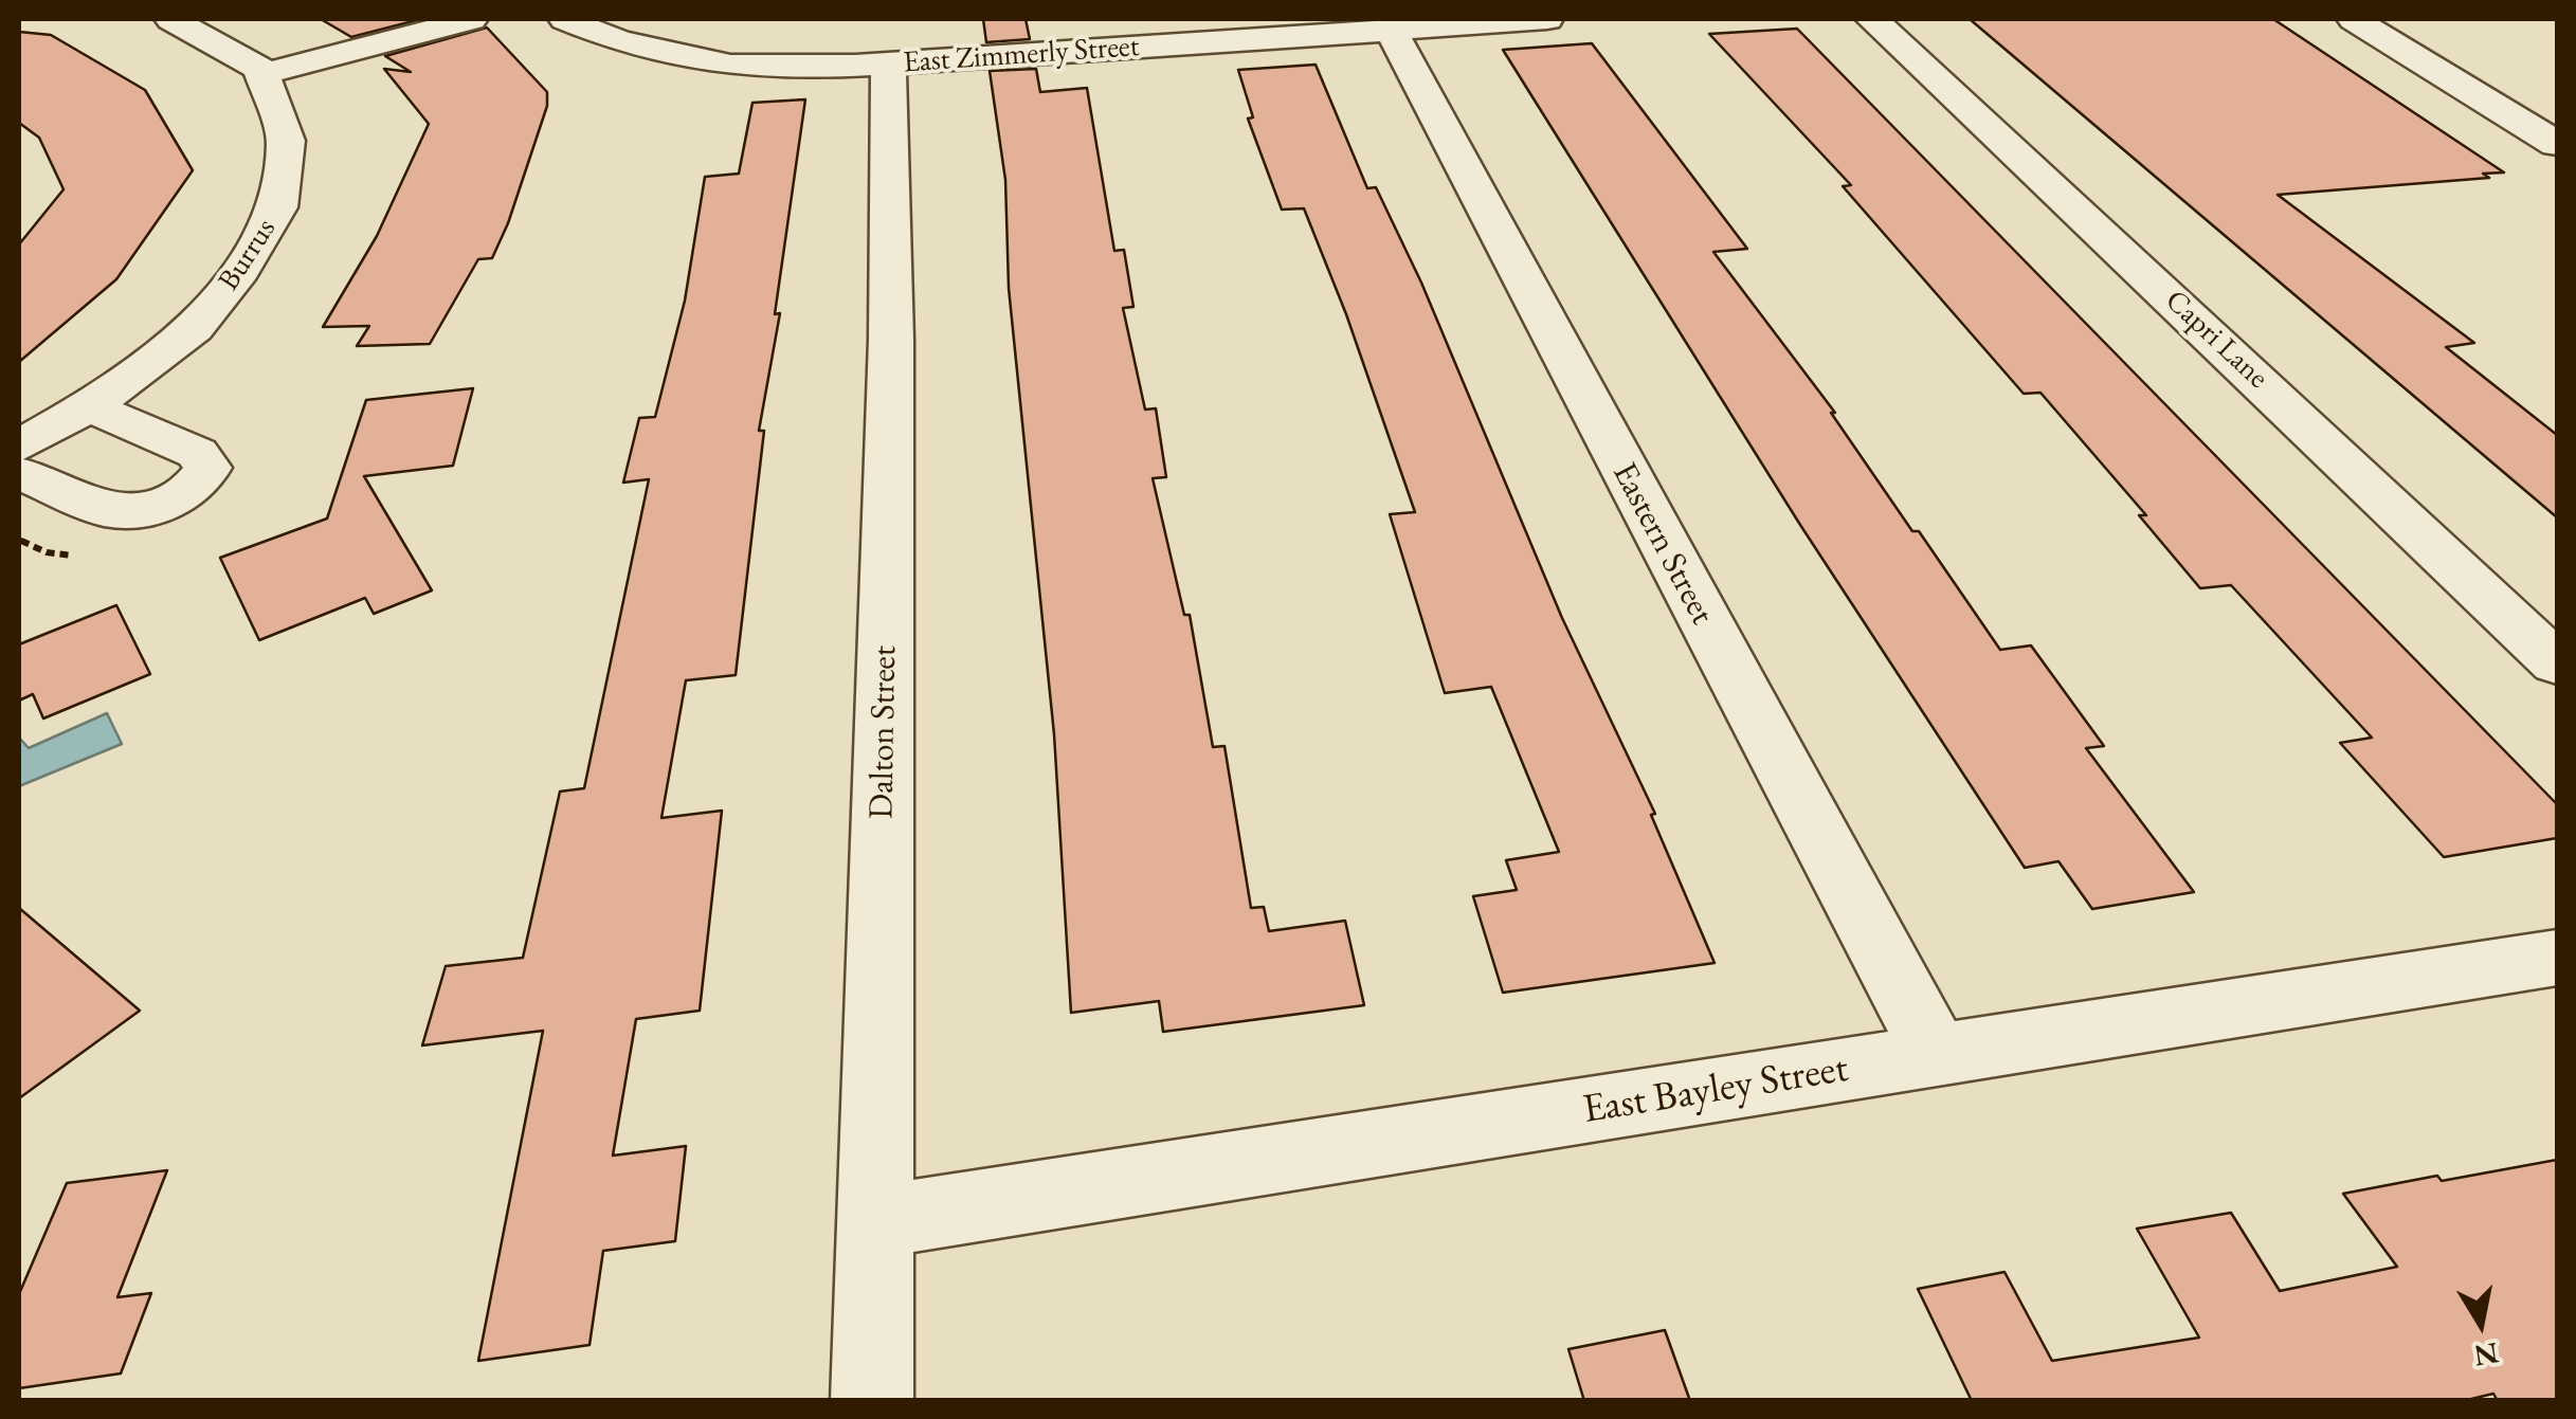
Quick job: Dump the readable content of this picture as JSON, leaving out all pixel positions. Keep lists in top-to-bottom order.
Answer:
{
  "streets": {
    "street": [
      "East Zimmerly Street",
      "Burrus",
      "Capri Lane",
      "Eastern Street",
      "Dalton Street",
      "East Bayley Street"
    ]
  },
  "crossings": [
    ["East Zimmerly Street", "Eastern Street"],
    ["East Zimmerly Street", "Dalton Street"],
    ["Eastern Street", "East Bayley Street"],
    ["Dalton Street", "East Bayley Street"]
  ],
  "north": "bottom"
}
